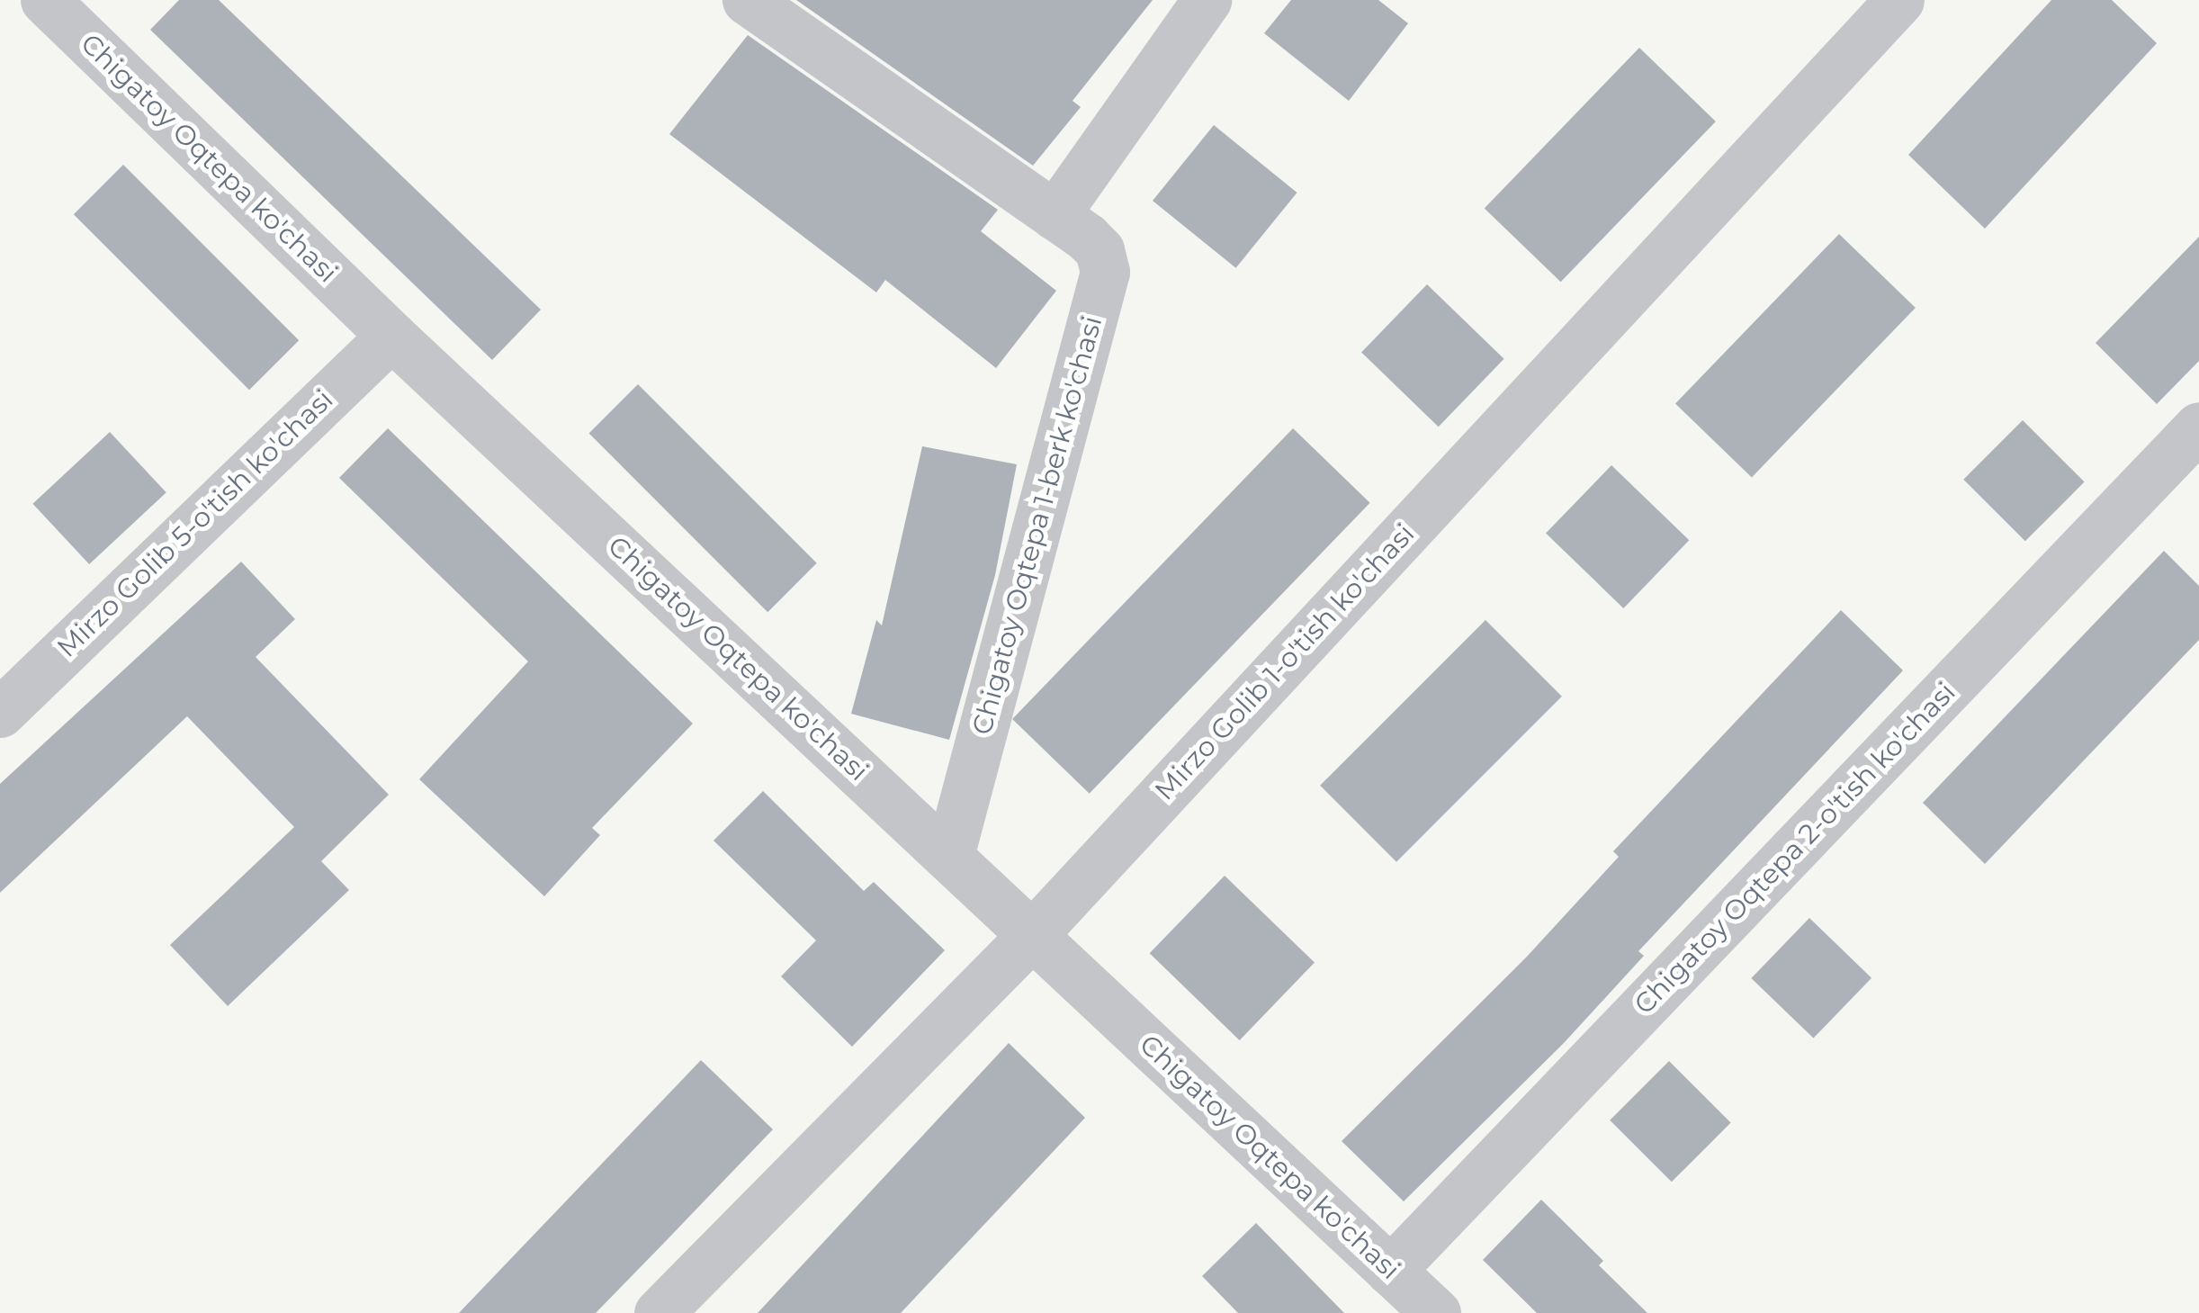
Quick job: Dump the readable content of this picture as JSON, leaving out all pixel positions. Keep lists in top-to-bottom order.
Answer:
{
  "streets": {
    "street": [
      "Chigatoy Oqtepa ko'chasi",
      "Mirzo Golib 5-o'tish ko'chasi",
      "Chigatoy Oqtepa 1-berk ko'chasi",
      "Mirzo Golib 1-o'tish ko'chasi",
      "Chigatoy Oqtepa 2-o'tish ko'chasi"
    ]
  },
  "crossings": [
    ["Chigatoy Oqtepa ko'chasi", "Mirzo Golib 5-o'tish ko'chasi"],
    ["Chigatoy Oqtepa ko'chasi", "Chigatoy Oqtepa 1-berk ko'chasi"],
    ["Chigatoy Oqtepa ko'chasi", "Mirzo Golib 1-o'tish ko'chasi"],
    ["Chigatoy Oqtepa ko'chasi", "Chigatoy Oqtepa 2-o'tish ko'chasi"]
  ]
}
